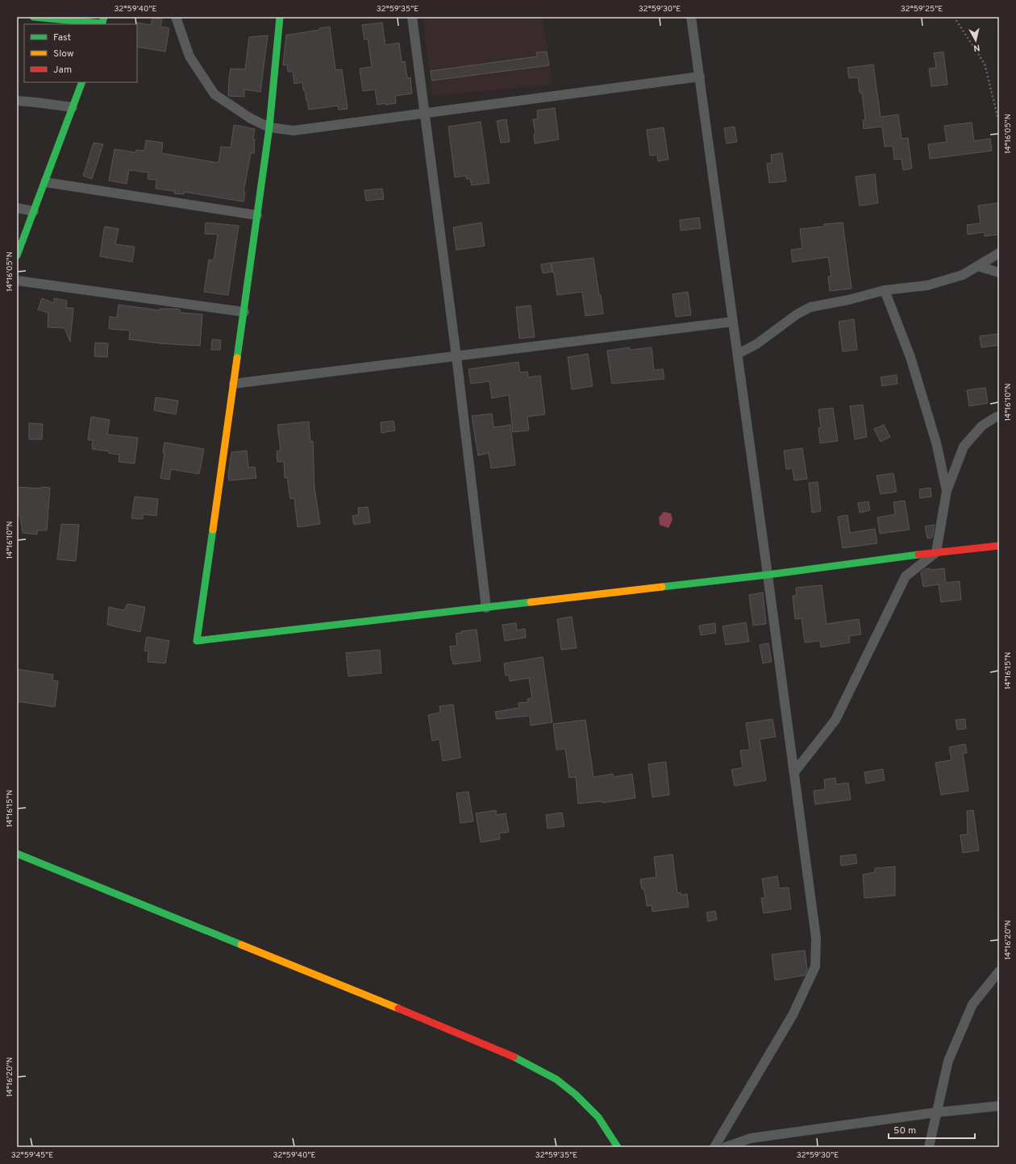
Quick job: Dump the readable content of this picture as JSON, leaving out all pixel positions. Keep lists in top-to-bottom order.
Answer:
{
  "legend": ["Fast", "Slow", "Jam"],
  "scale_bar": "50 m",
  "north": "bottom",
  "coordinates": [
    "32°59'40\"E",
    "32°59'35\"E",
    "32°59'30\"E",
    "32°59'25\"E",
    "14°16'05\"N",
    "14°16'10\"N",
    "14°16'15\"N",
    "14°16'20\"N",
    "32°59'45\"E"
  ]
}
